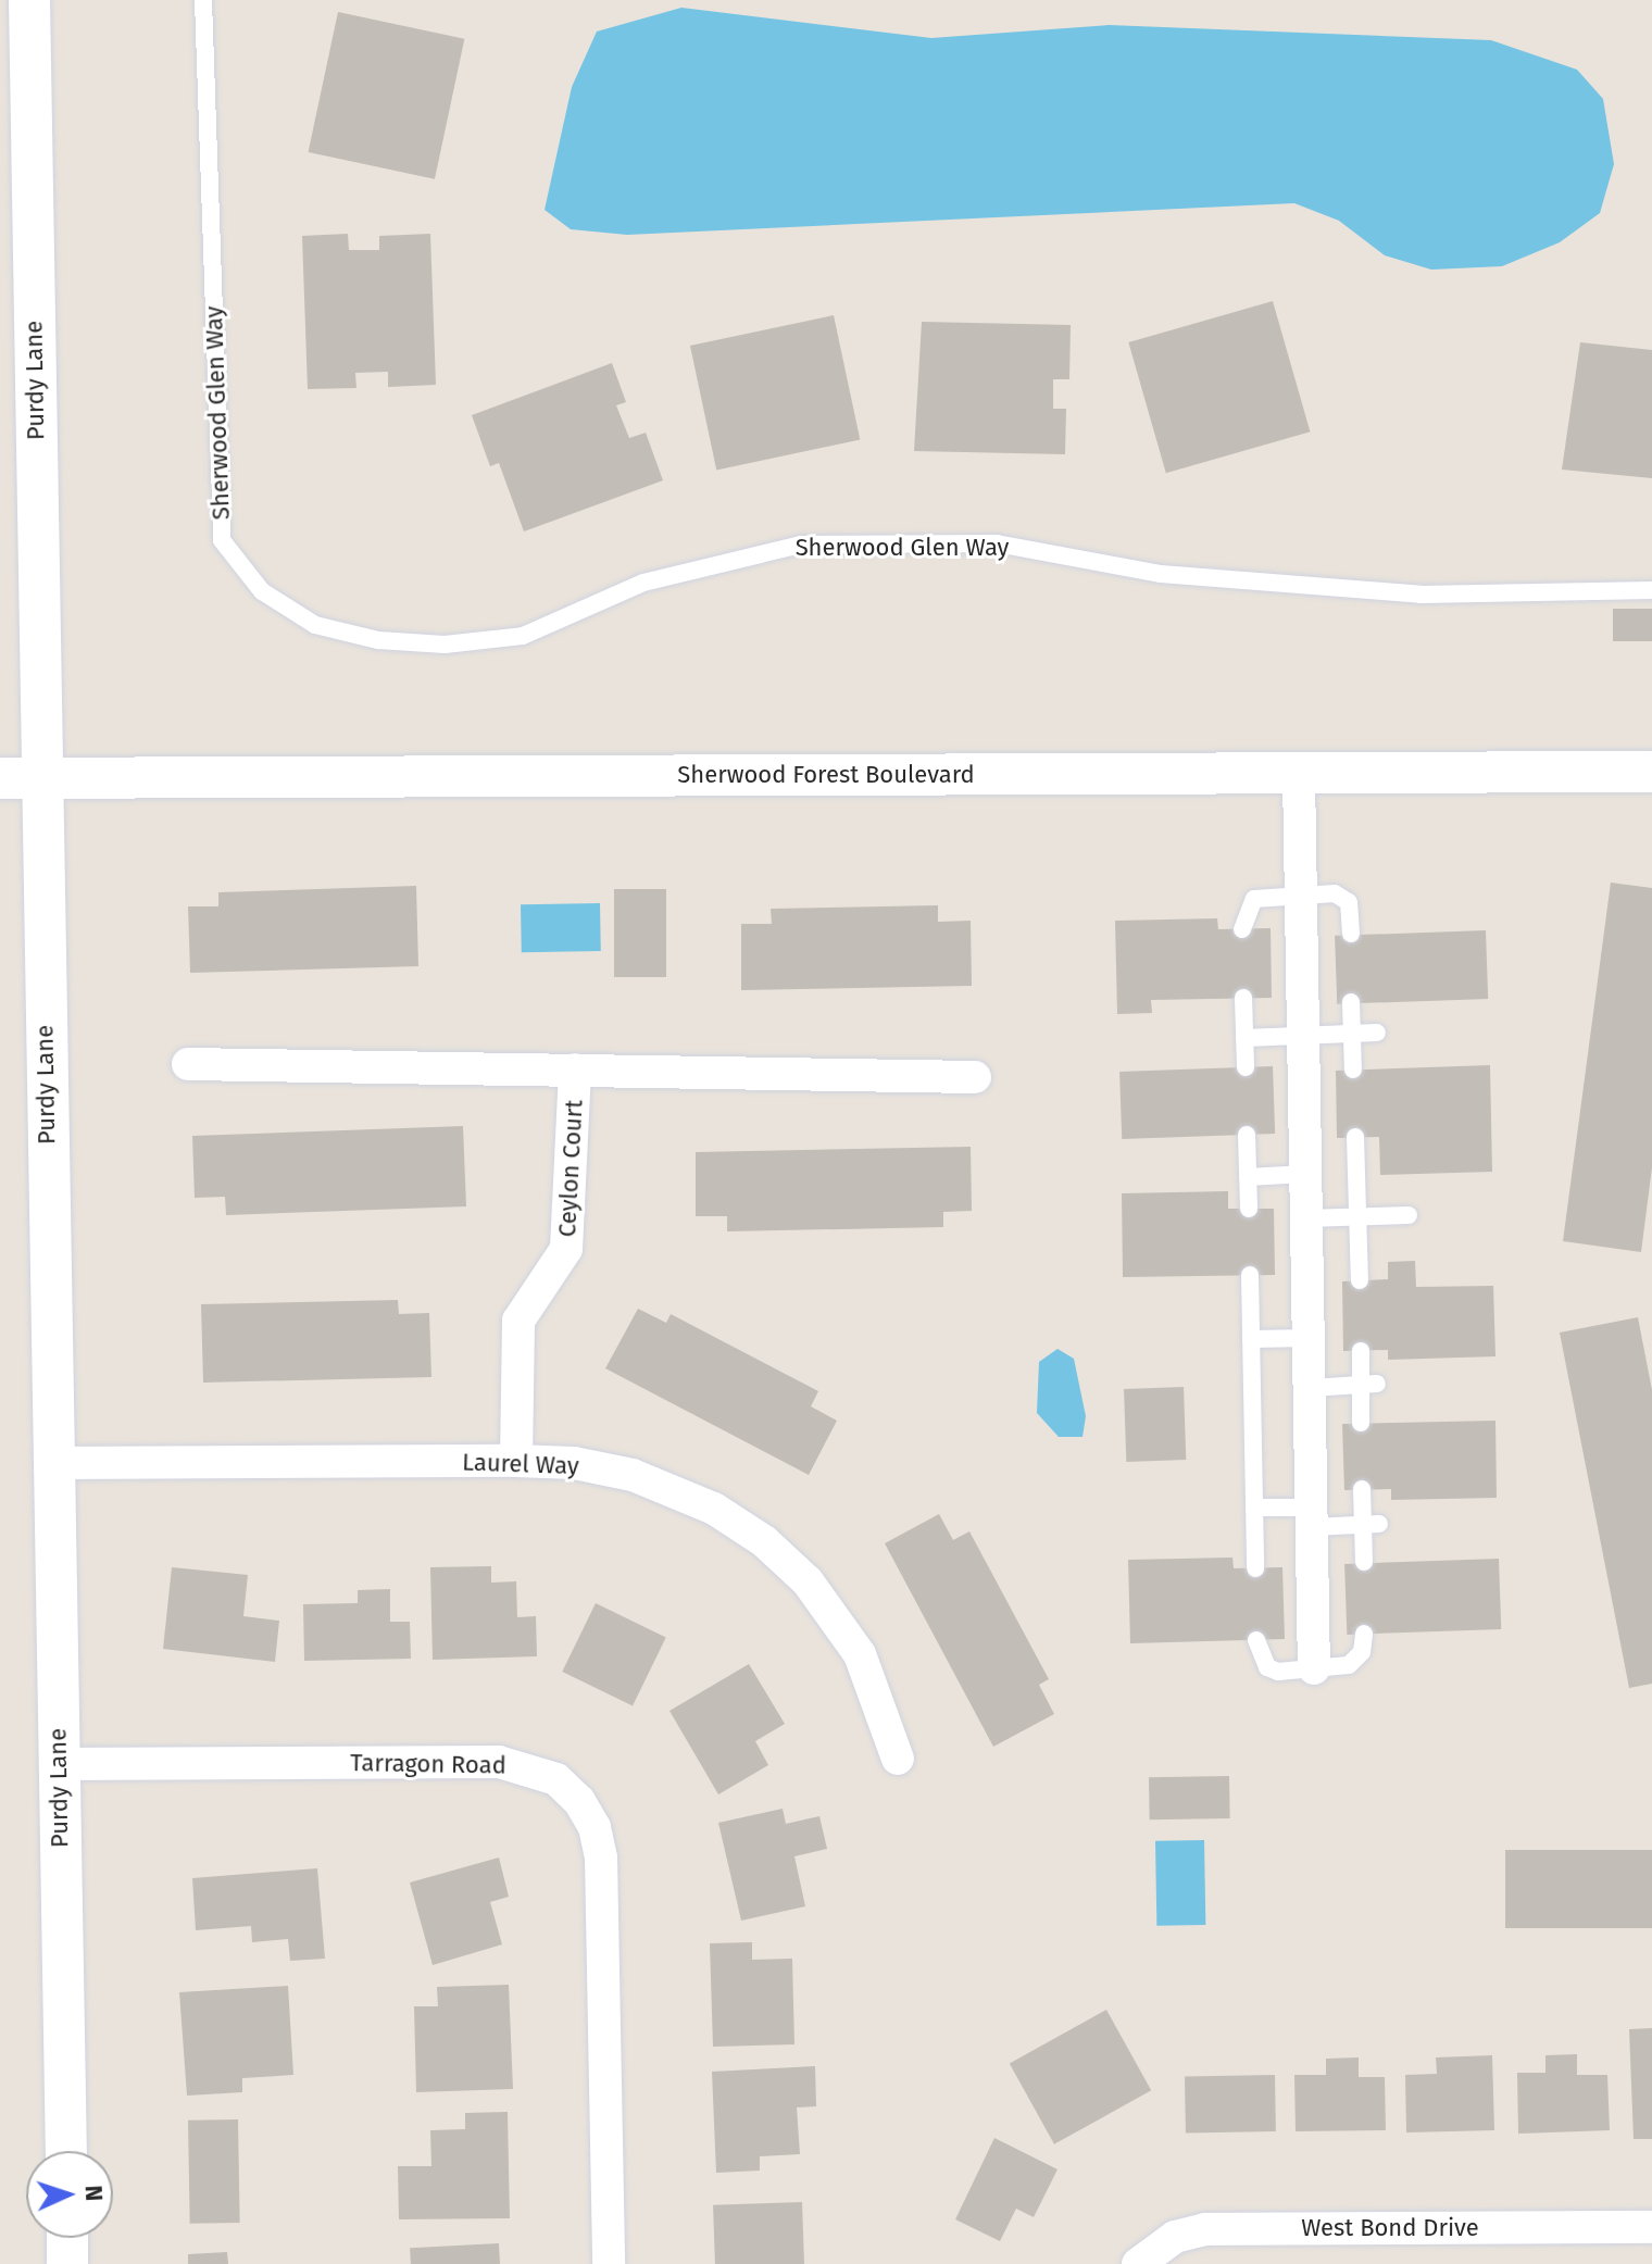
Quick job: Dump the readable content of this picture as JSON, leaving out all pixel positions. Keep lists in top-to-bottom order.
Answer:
{
  "streets": {
    "street": [
      "Purdy Lane",
      "Sherwood Forest Boulevard",
      "Ceylon Court",
      "Laurel Way",
      "Tarragon Road",
      "West Bond Drive"
    ],
    "lane": ["Sherwood Glen Way"]
  },
  "crossings": [
    ["Purdy Lane", "Sherwood Forest Boulevard"],
    ["Purdy Lane", "Laurel Way"],
    ["Purdy Lane", "Tarragon Road"],
    ["Ceylon Court", "Laurel Way"]
  ],
  "north": "right"
}
